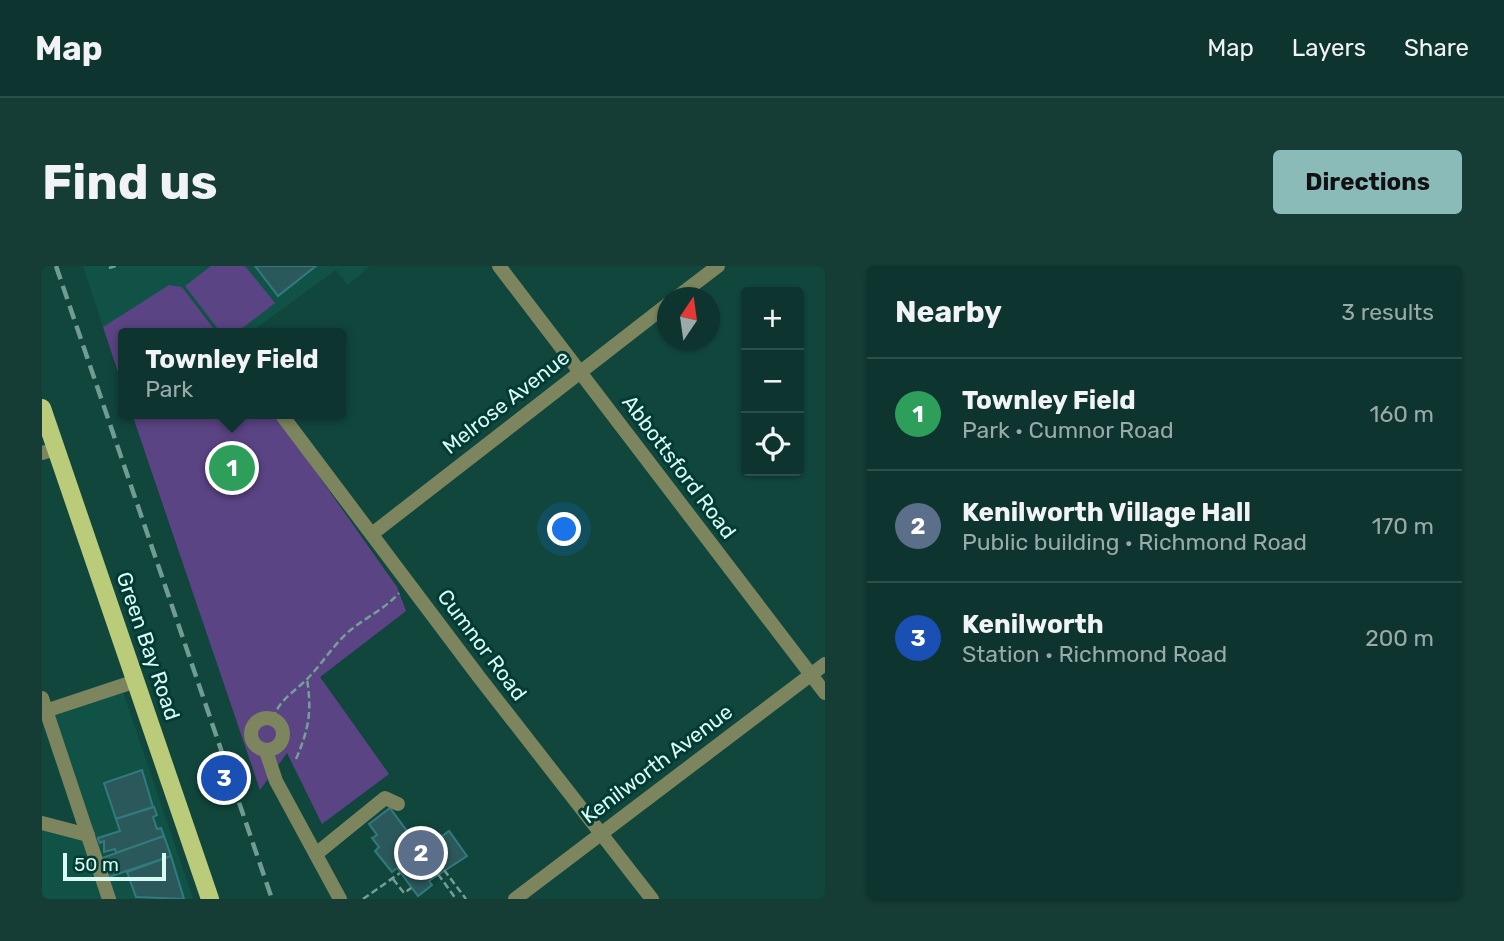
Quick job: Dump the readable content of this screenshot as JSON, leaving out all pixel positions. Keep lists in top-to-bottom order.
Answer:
{
  "streets": {
    "main road": ["Green Bay Road"],
    "street": [
      "Melrose Avenue",
      "Abbottsford Road",
      "Cumnor Road",
      "Kenilworth Avenue"
    ]
  },
  "crossings": [
    ["Melrose Avenue", "Abbottsford Road"],
    ["Melrose Avenue", "Cumnor Road"],
    ["Abbottsford Road", "Kenilworth Avenue"],
    ["Cumnor Road", "Kenilworth Avenue"]
  ],
  "scale_bar": "50 m",
  "north": "top",
  "page": {
    "header": "Map",
    "nav": ["Map", "Layers", "Share"],
    "buttons": "Directions",
    "title": "Find us",
    "heading": ["Nearby", "3 results"],
    "map_buttons": ["+", "−"],
    "popup": ["Townley Field", "Park"],
    "list": [
      {
        "mark": "1",
        "name": "Townley Field",
        "note": "Park · Cumnor Road",
        "value": "160 m"
      },
      {
        "mark": "2",
        "name": "Kenilworth Village Hall",
        "note": "Public building · Richmond Road",
        "value": "170 m"
      },
      {
        "mark": "3",
        "name": "Kenilworth",
        "note": "Station · Richmond Road",
        "value": "200 m"
      }
    ],
    "pins": ["1", "3", "2"],
    "scale": "50 m"
  }
}
